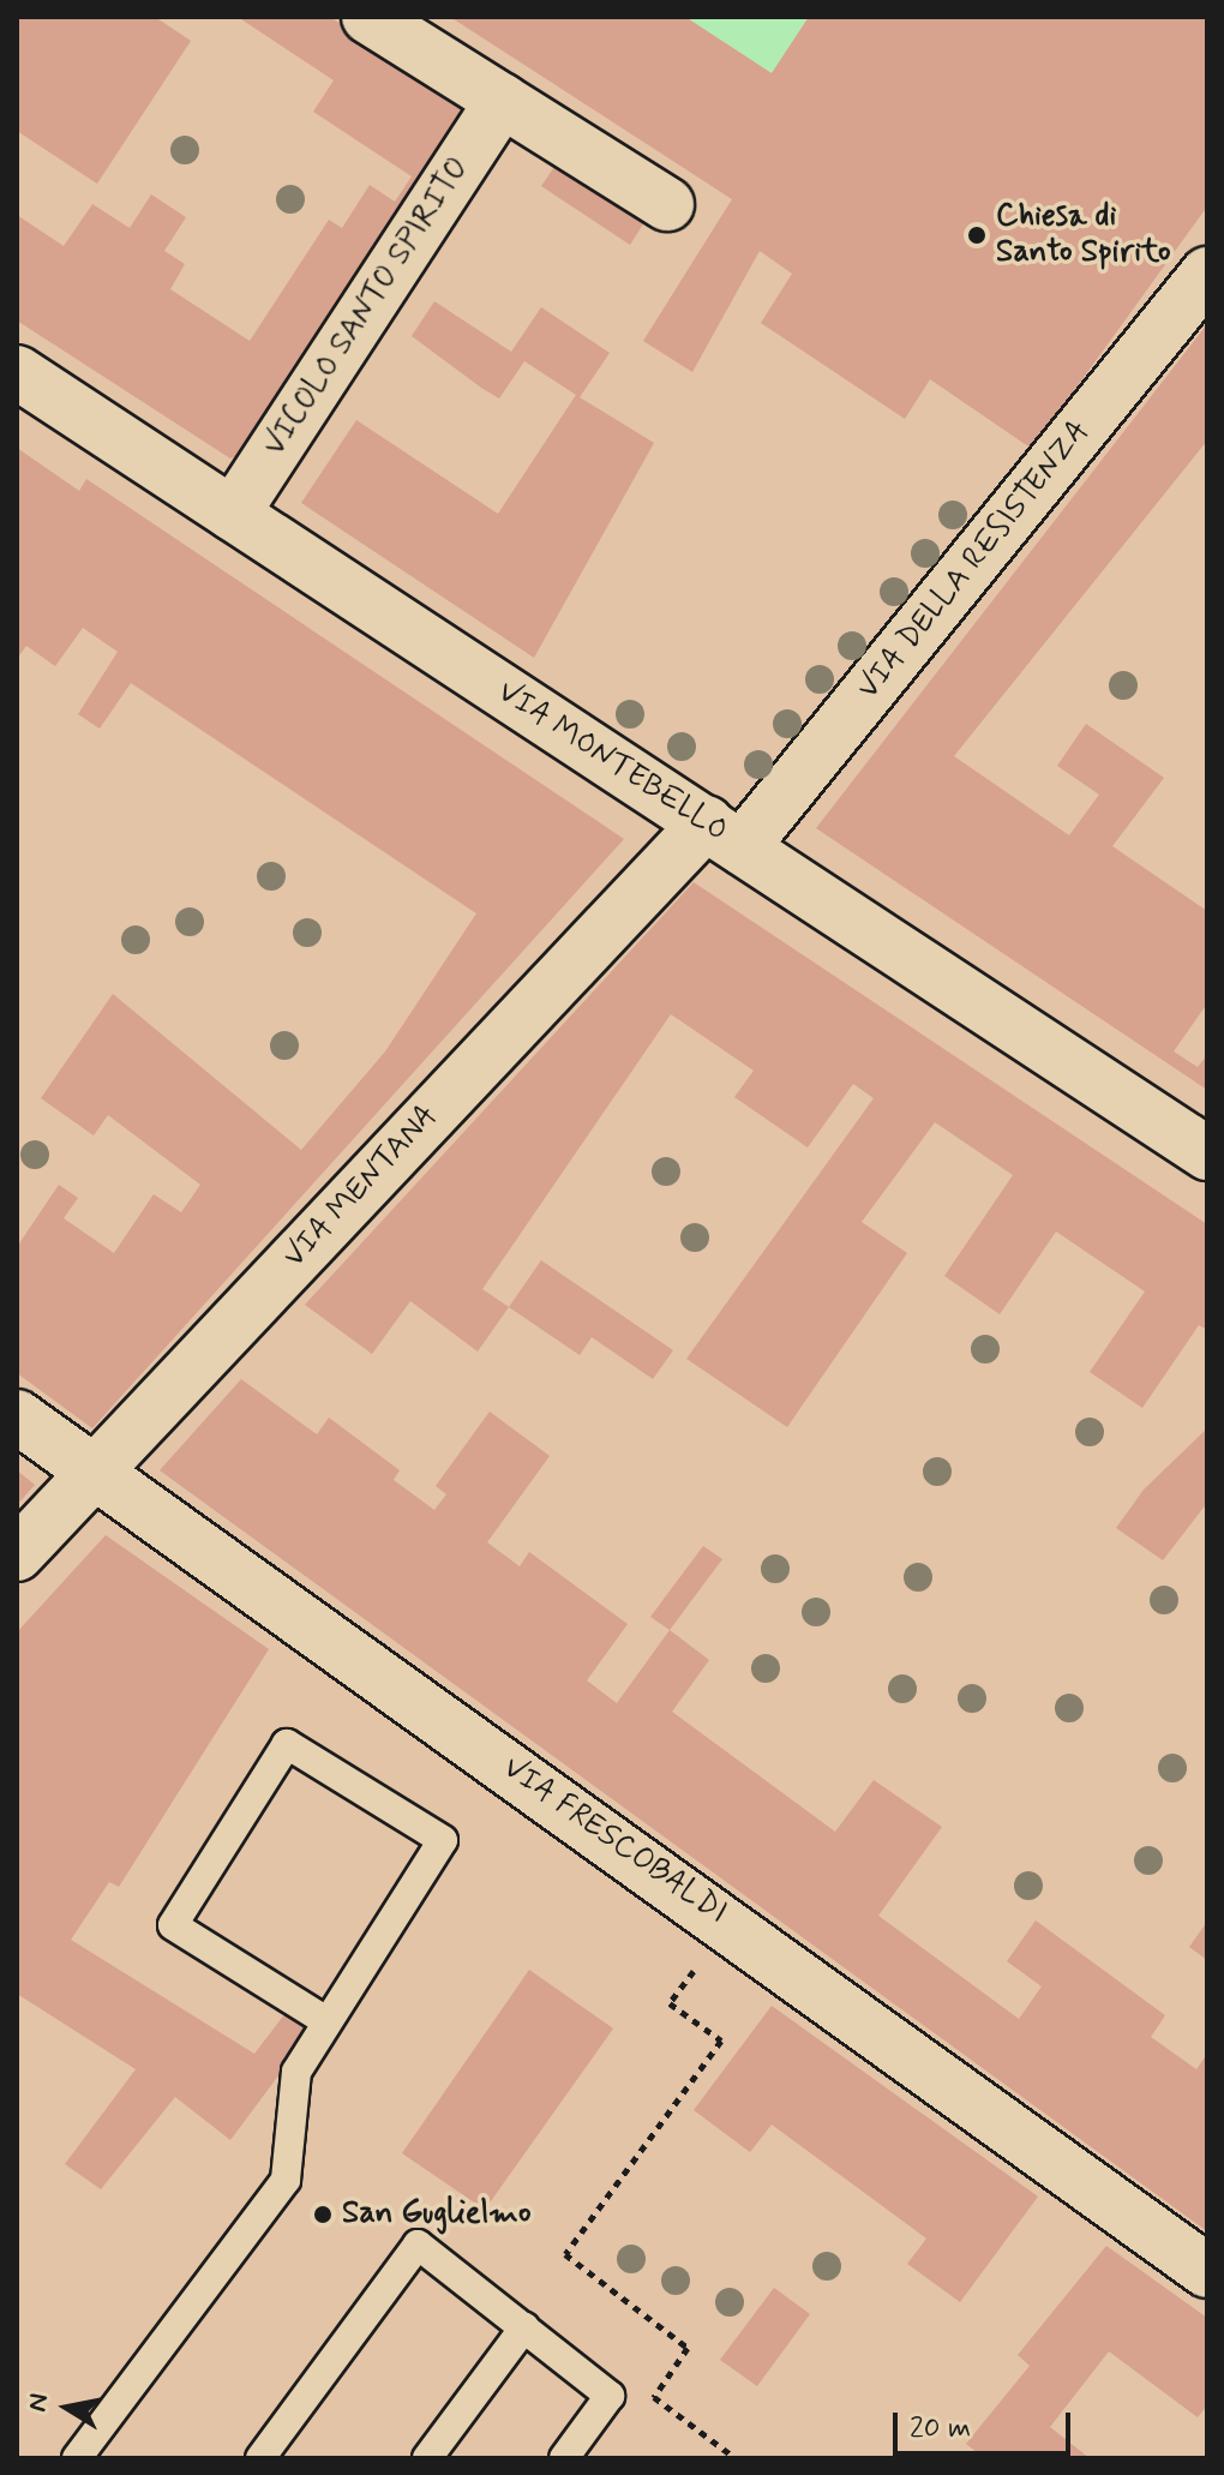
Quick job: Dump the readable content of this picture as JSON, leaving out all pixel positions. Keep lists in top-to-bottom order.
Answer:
{
  "streets": {
    "street": [
      "VICOLO SANTO SPIRITO",
      "VIA DELLA RESISTENZA",
      "VIA MONTEBELLO",
      "VIA MENTANA",
      "VIA FRESCOBALDI"
    ]
  },
  "crossings": [
    ["VICOLO SANTO SPIRITO", "VIA MONTEBELLO"],
    ["VIA DELLA RESISTENZA", "VIA MONTEBELLO"],
    ["VIA DELLA RESISTENZA", "VIA MENTANA"],
    ["VIA MONTEBELLO", "VIA MENTANA"],
    ["VIA MENTANA", "VIA FRESCOBALDI"]
  ],
  "places": ["Chiesa di Santo Spirito", "San Guglielmo"],
  "scale_bar": "20 m",
  "north": "left"
}
